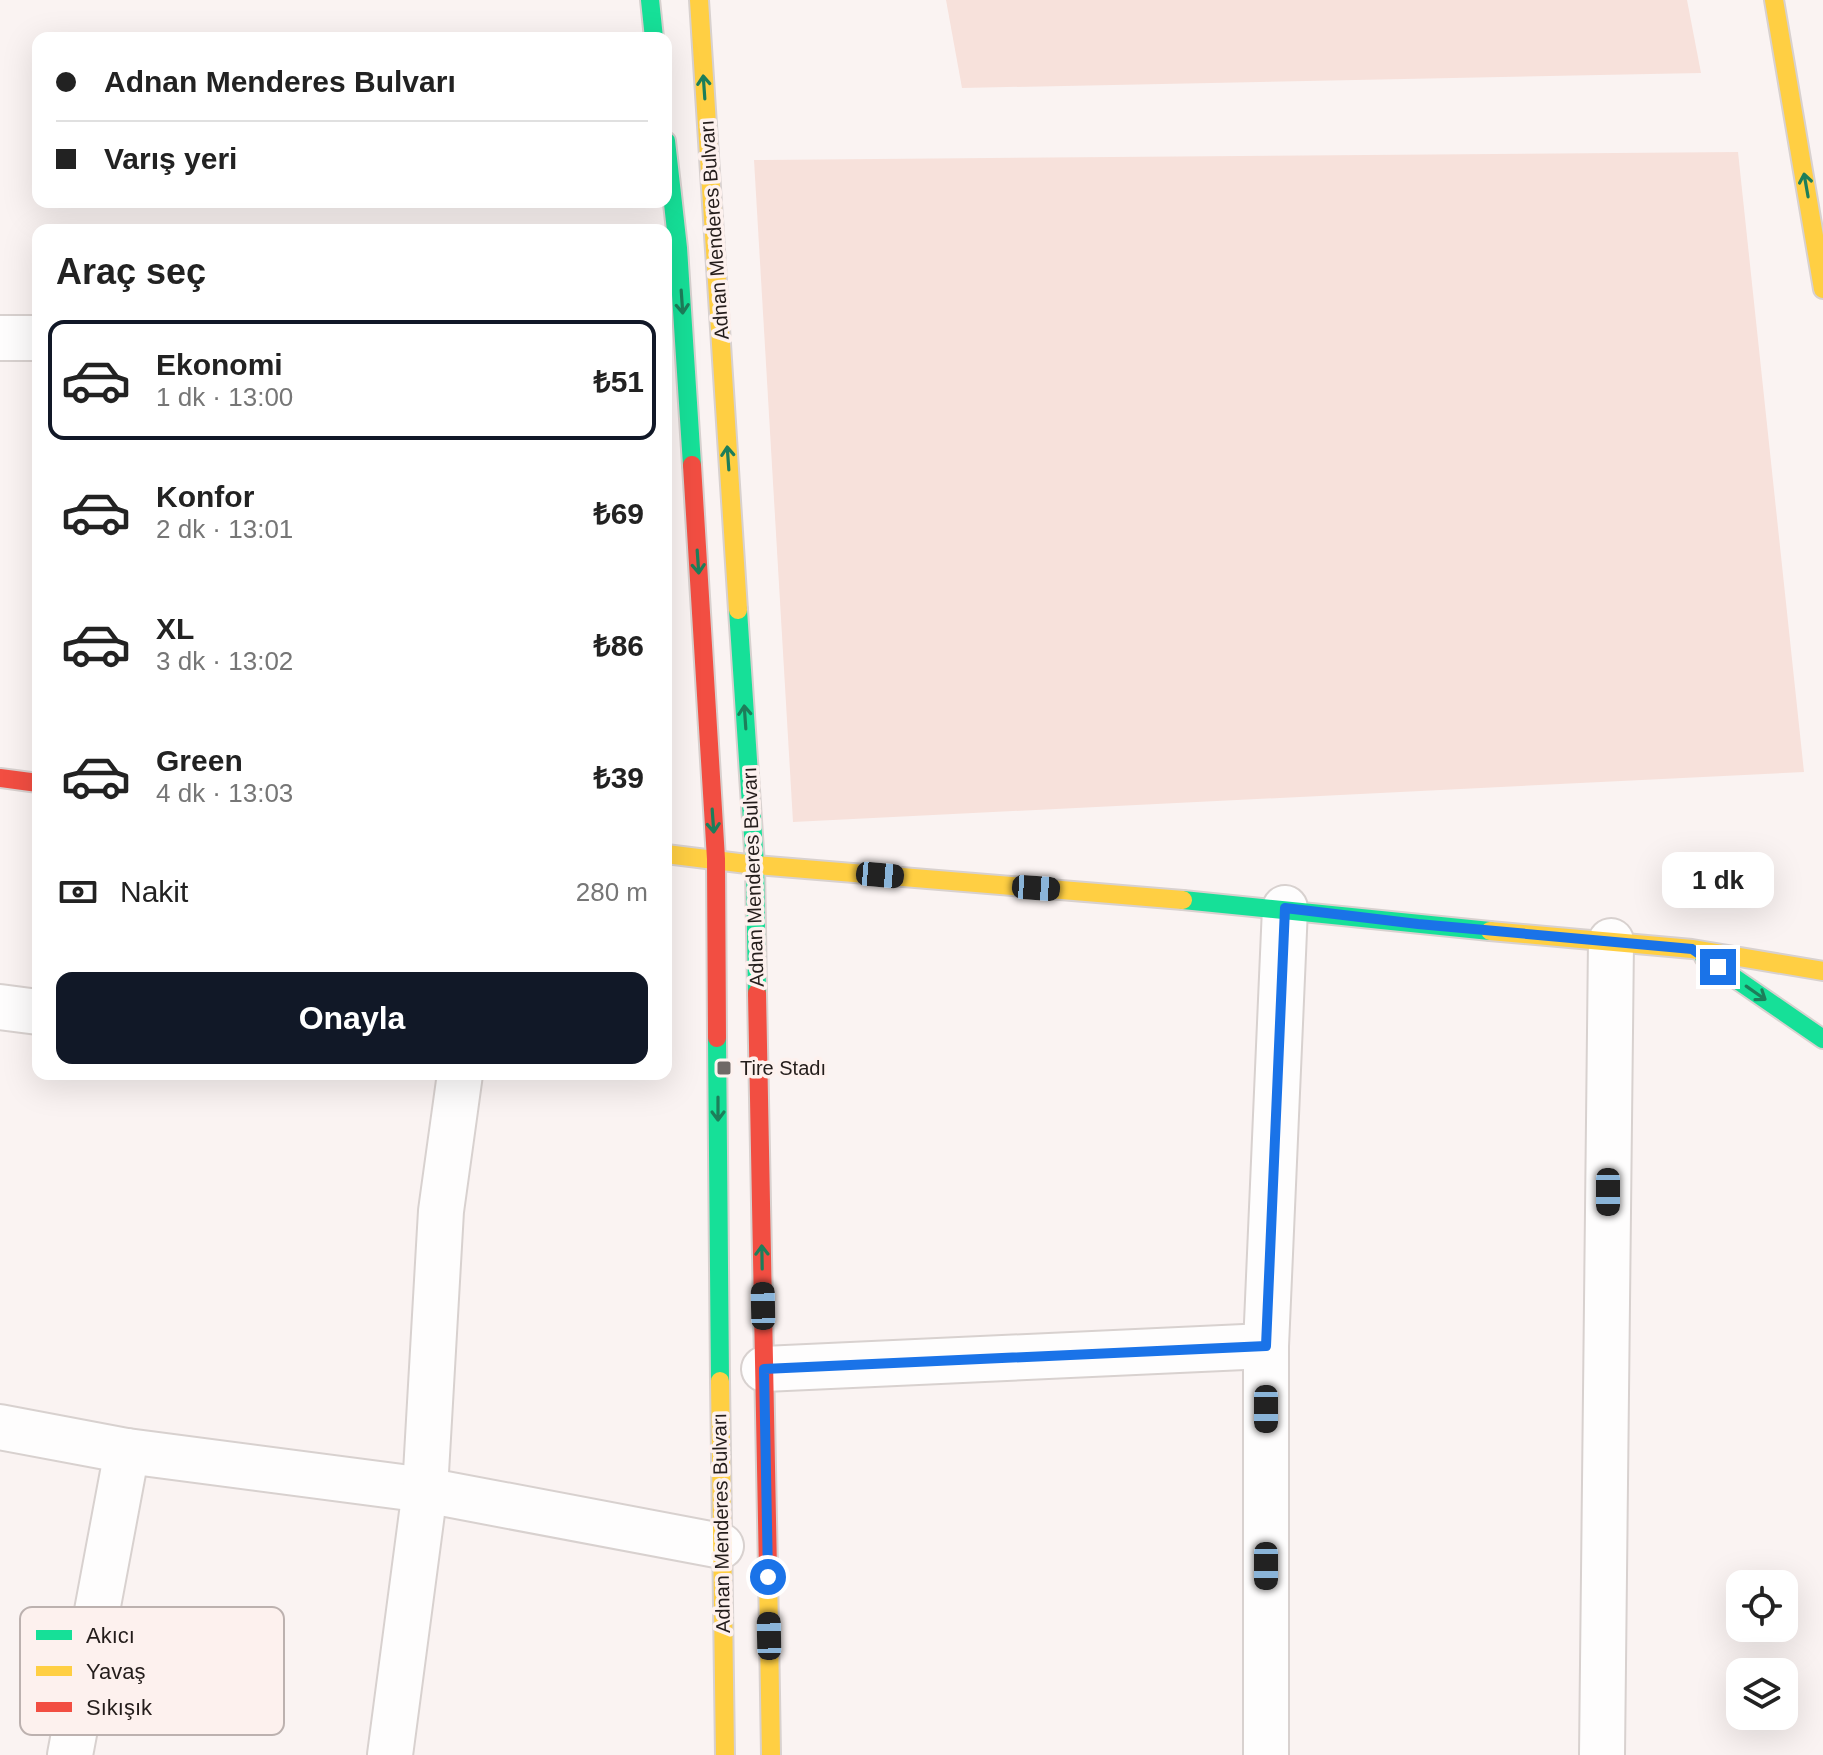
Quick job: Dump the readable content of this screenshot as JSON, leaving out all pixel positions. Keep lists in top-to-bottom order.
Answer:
{
  "streets": {
    "street": ["Adnan Menderes Bulvarı"]
  },
  "places": {
    "transit": ["Tire Stadı"]
  },
  "legend": ["Akıcı", "Yavaş", "Sıkışık"],
  "page": {
    "banner": ["Adnan Menderes Bulvarı", "Varış yeri"],
    "heading": "Araç seç",
    "list": [
      {
        "name": "Ekonomi",
        "note": "1 dk · 13:00",
        "value": "₺51"
      },
      {
        "name": "Konfor",
        "note": "2 dk · 13:01",
        "value": "₺69"
      },
      {
        "name": "XL",
        "note": "3 dk · 13:02",
        "value": "₺86"
      },
      {
        "name": "Green",
        "note": "4 dk · 13:03",
        "value": "₺39"
      }
    ],
    "pay": ["Nakit", "280 m"],
    "bubble": "1 dk",
    "buttons": "Onayla"
  }
}
